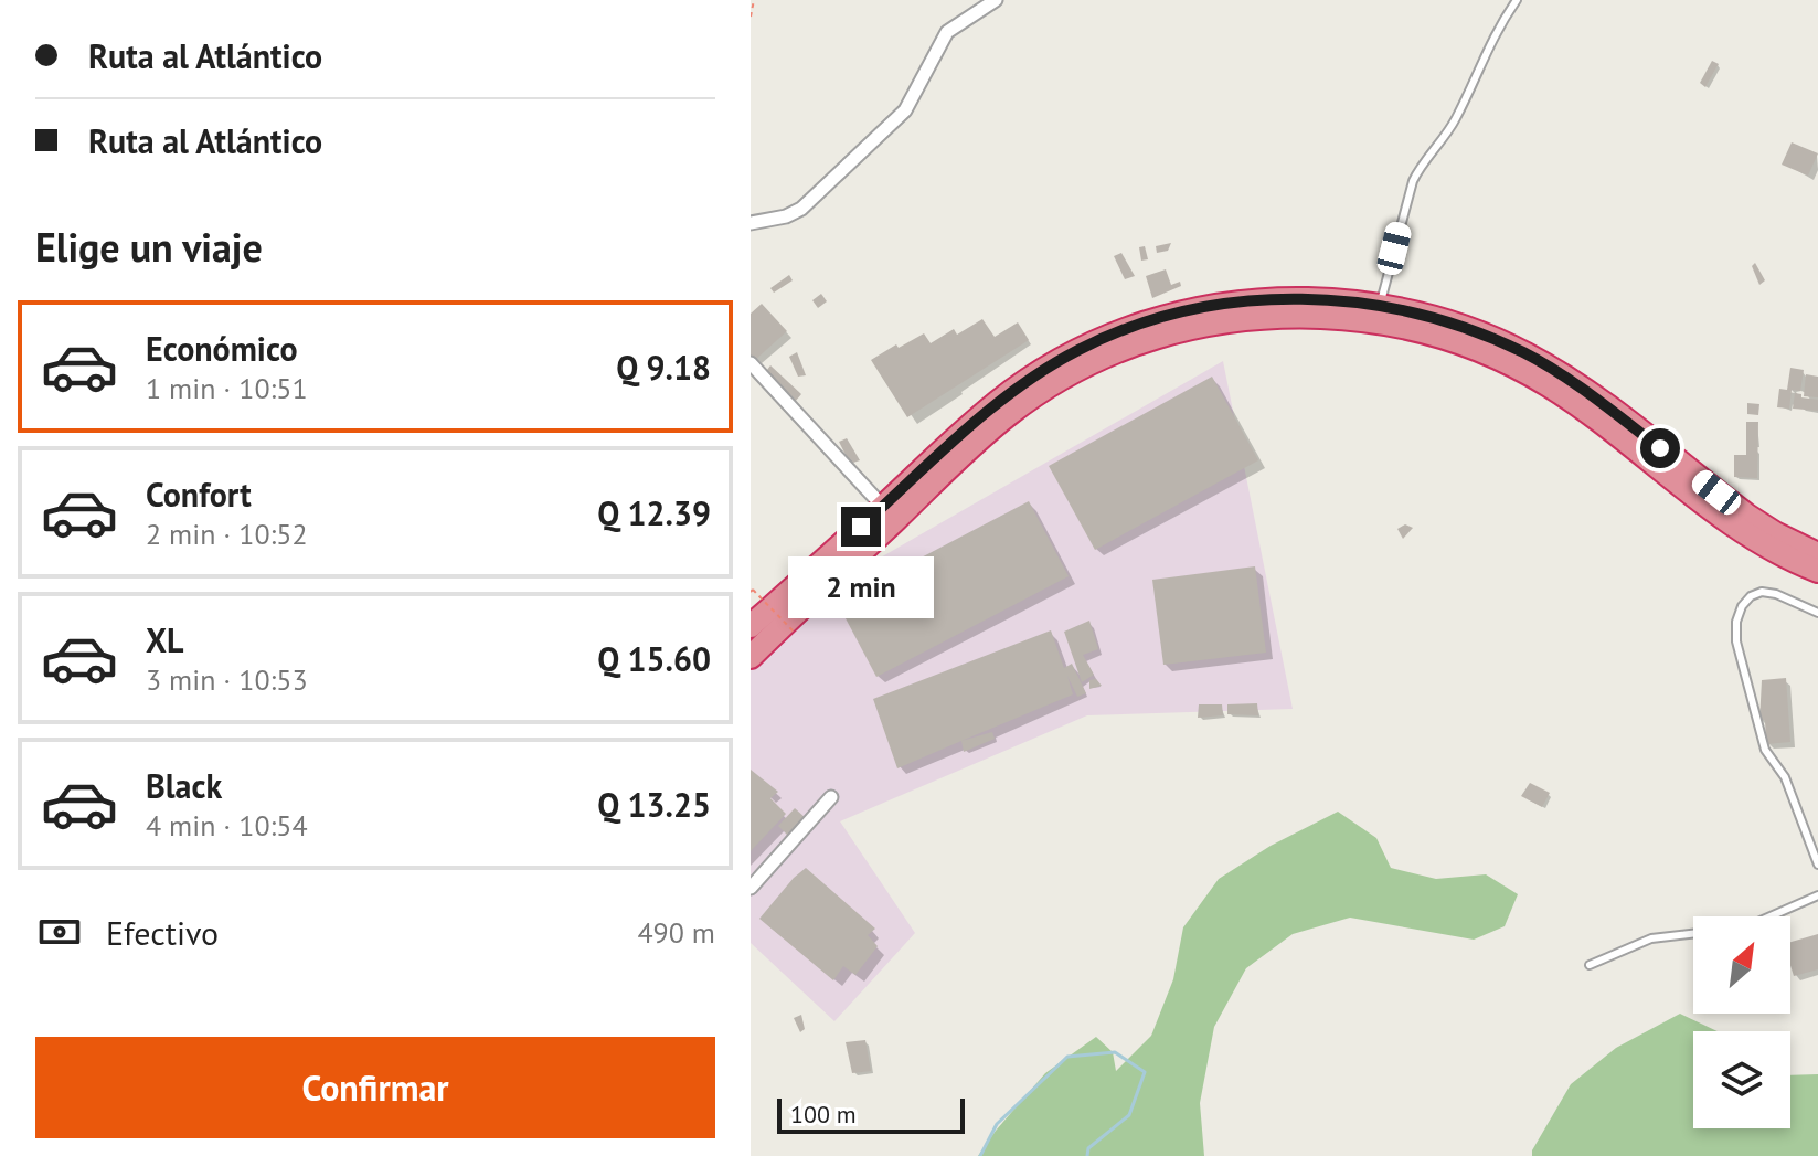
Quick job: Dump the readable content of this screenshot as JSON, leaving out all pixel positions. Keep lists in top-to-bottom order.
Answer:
{
  "scale_bar": "100 m",
  "north": "top right",
  "page": {
    "banner": ["Ruta al Atlántico", "Ruta al Atlántico"],
    "heading": "Elige un viaje",
    "list": [
      {
        "name": "Económico",
        "note": "1 min · 10:51",
        "value": "Q 9.18"
      },
      {
        "name": "Confort",
        "note": "2 min · 10:52",
        "value": "Q 12.39"
      },
      {
        "name": "XL",
        "note": "3 min · 10:53",
        "value": "Q 15.60"
      },
      {
        "name": "Black",
        "note": "4 min · 10:54",
        "value": "Q 13.25"
      }
    ],
    "bubble": "2 min",
    "pay": ["Efectivo", "490 m"],
    "buttons": "Confirmar",
    "scale": "100 m"
  }
}
